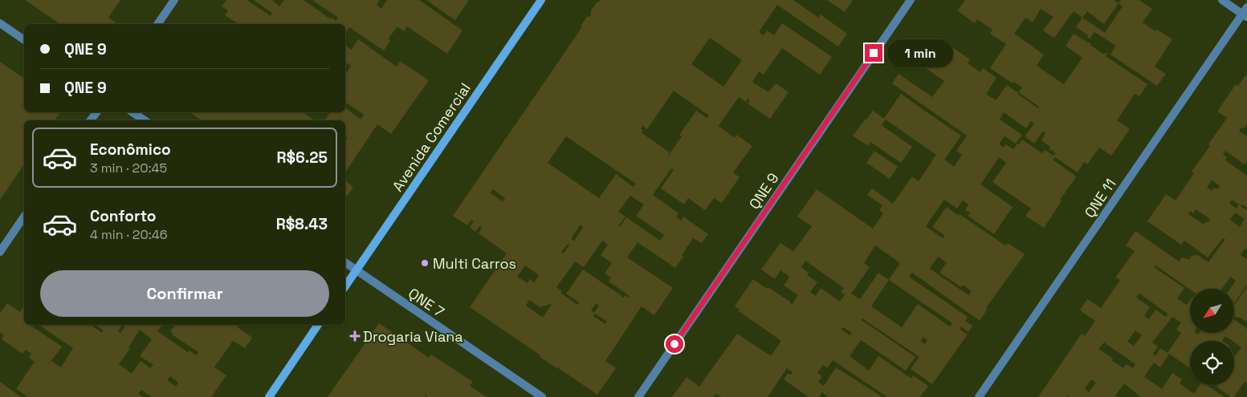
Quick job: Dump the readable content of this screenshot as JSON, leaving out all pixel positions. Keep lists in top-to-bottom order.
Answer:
{
  "streets": {
    "main road": ["Avenida Comercial"],
    "street": ["QNE 9", "QNE 11", "QNE 7"]
  },
  "crossings": [
    ["Avenida Comercial", "QNE 7"]
  ],
  "places": {
    "other": ["Multi Carros"],
    "health": ["Drogaria Viana"]
  },
  "north": "bottom left",
  "page": {
    "banner": ["QNE 9", "QNE 9"],
    "bubble": "1 min",
    "list": [
      {
        "name": "Econômico",
        "note": "3 min · 20:45",
        "value": "R$6.25"
      },
      {
        "name": "Conforto",
        "note": "4 min · 20:46",
        "value": "R$8.43"
      }
    ],
    "buttons": "Confirmar"
  }
}
